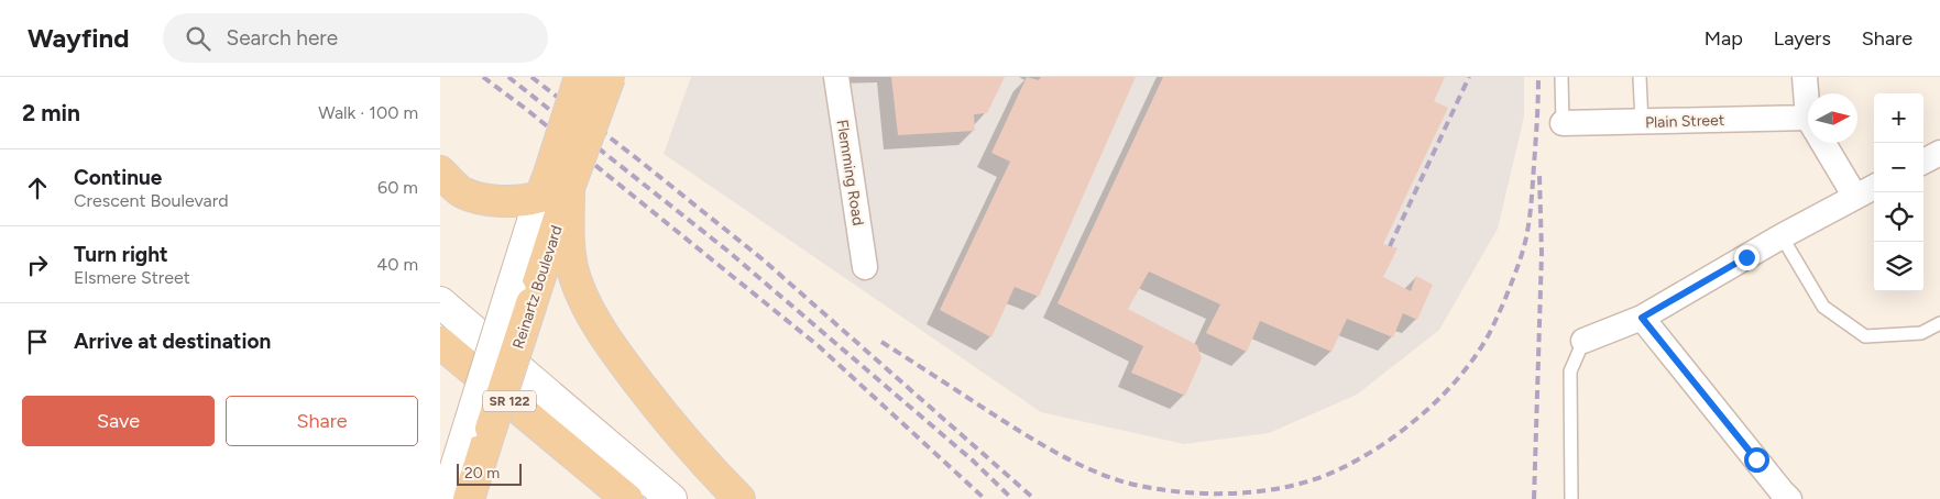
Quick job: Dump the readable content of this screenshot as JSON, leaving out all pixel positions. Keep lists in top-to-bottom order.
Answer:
{
  "streets": {
    "main road": ["Reinartz Boulevard", "SR 122"],
    "street": ["Plain Street", "Flemming Road"]
  },
  "scale_bar": "20 m",
  "north": "right",
  "page": {
    "header": "Wayfind",
    "search": "Search here",
    "nav": ["Map", "Layers", "Share"],
    "heading": ["2 min", "Walk · 100 m"],
    "map_buttons": ["+", "−"],
    "list": [
      ["Continue", "Crescent Boulevard", "60 m"],
      ["Turn right", "Elsmere Street", "40 m"],
      "Arrive at destination"
    ],
    "buttons": ["Save", "Share"],
    "scale": "20 m"
  }
}
